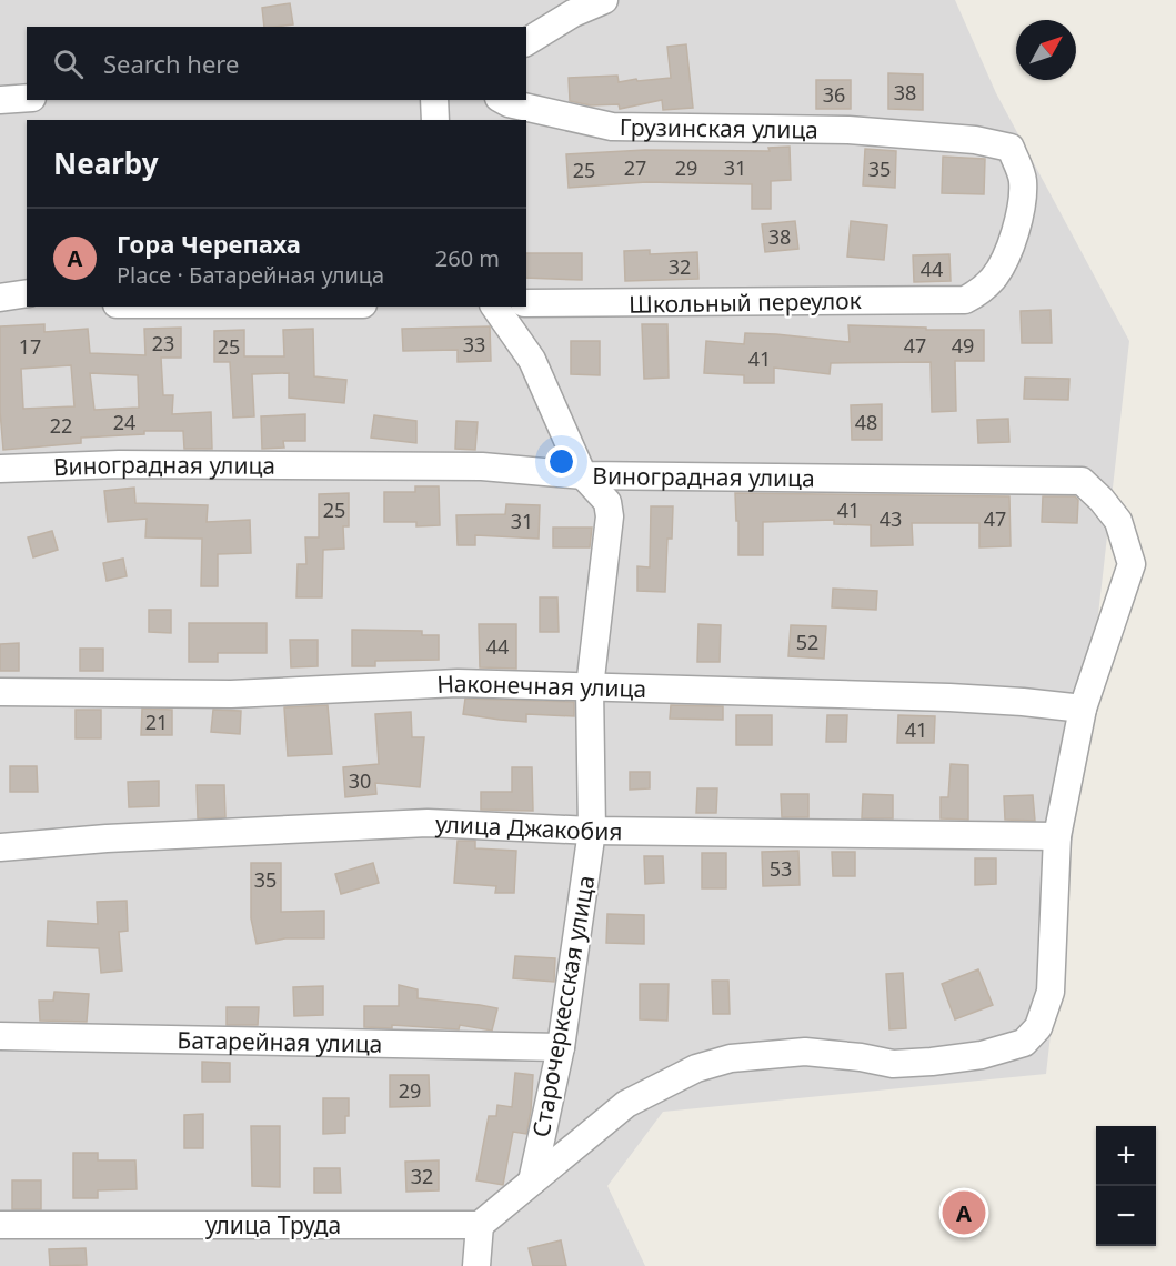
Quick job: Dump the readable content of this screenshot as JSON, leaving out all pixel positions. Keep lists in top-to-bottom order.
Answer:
{
  "streets": {
    "street": [
      "Грузинская улица",
      "Школьный переулок",
      "Виноградная улица",
      "Наконечная улица",
      "улица Джакобия",
      "Старочеркесская улица",
      "Батарейная улица",
      "улица Труда"
    ]
  },
  "crossings": [
    ["Грузинская улица", "Школьный переулок"],
    ["Виноградная улица", "Наконечная улица"],
    ["Виноградная улица", "улица Джакобия"],
    ["Виноградная улица", "Старочеркесская улица"],
    ["Наконечная улица", "Старочеркесская улица"],
    ["улица Джакобия", "Старочеркесская улица"],
    ["Старочеркесская улица", "Батарейная улица"]
  ],
  "house_numbers": [
    "38",
    "36",
    "27",
    "29",
    "31",
    "35",
    "25",
    "38",
    "32",
    "44",
    "23",
    "33",
    "47",
    "49",
    "17",
    "25",
    "41",
    "24",
    "48",
    "22",
    "25",
    "41",
    "43",
    "47",
    "31",
    "52",
    "44",
    "21",
    "41",
    "30",
    "53",
    "35",
    "29",
    "32"
  ],
  "north": "top right",
  "page": {
    "search": "Search here",
    "heading": "Nearby",
    "list": [
      {
        "mark": "A",
        "name": "Гора Черепаха",
        "note": "Place · Батарейная улица",
        "value": "260 m"
      }
    ],
    "map_buttons": ["+", "−"],
    "pins": "A"
  }
}
